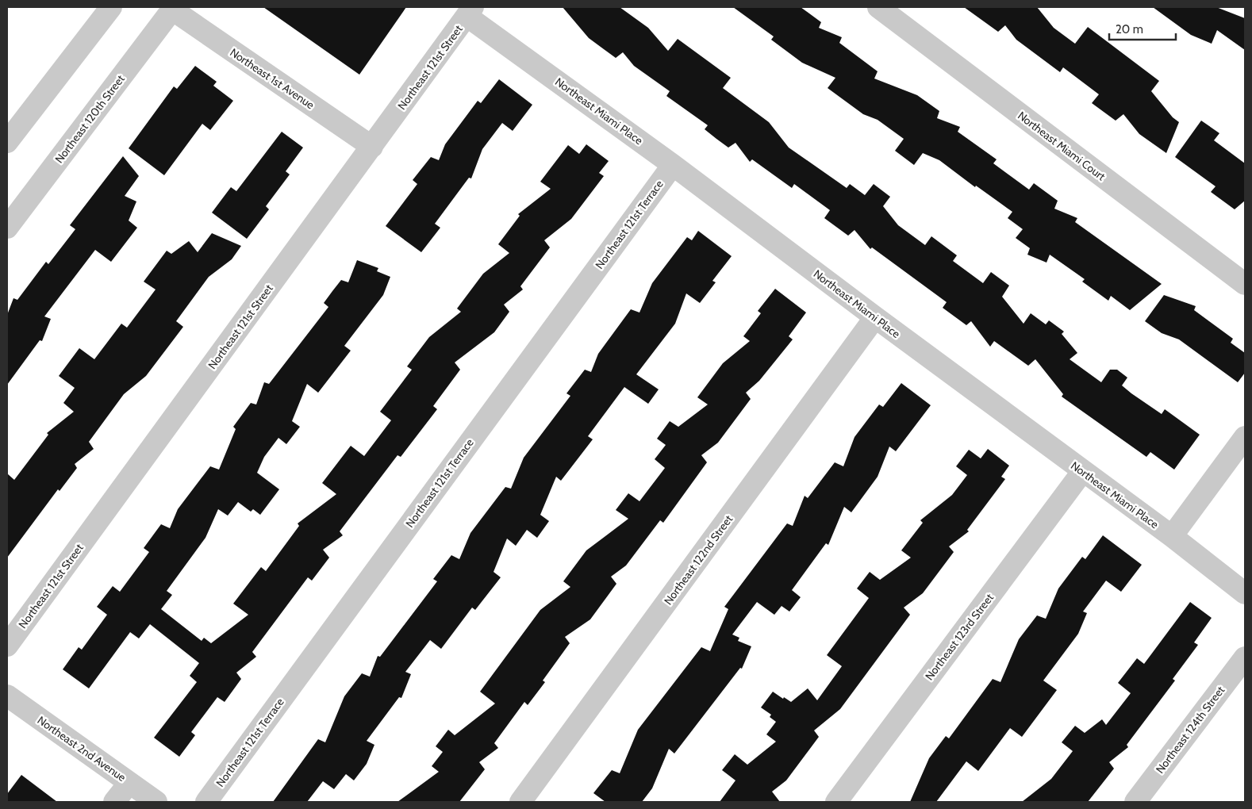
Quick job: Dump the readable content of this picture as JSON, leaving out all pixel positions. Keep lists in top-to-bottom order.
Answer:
{
  "streets": {
    "street": [
      "Northeast 121st Street",
      "Northeast 1st Avenue",
      "Northeast Miami Place",
      "Northeast 120th Street",
      "Northeast Miami Court",
      "Northeast 121st Terrace",
      "Northeast 122nd Street",
      "Northeast 123rd Street",
      "Northeast 124th Street",
      "Northeast 2nd Avenue"
    ]
  },
  "crossings": [
    ["Northeast 121st Street", "Northeast 1st Avenue"],
    ["Northeast 121st Street", "Northeast Miami Place"],
    ["Northeast 1st Avenue", "Northeast 120th Street"],
    ["Northeast Miami Place", "Northeast 121st Terrace"],
    ["Northeast Miami Place", "Northeast 122nd Street"],
    ["Northeast Miami Place", "Northeast 123rd Street"]
  ],
  "scale_bar": "20 m"
}
